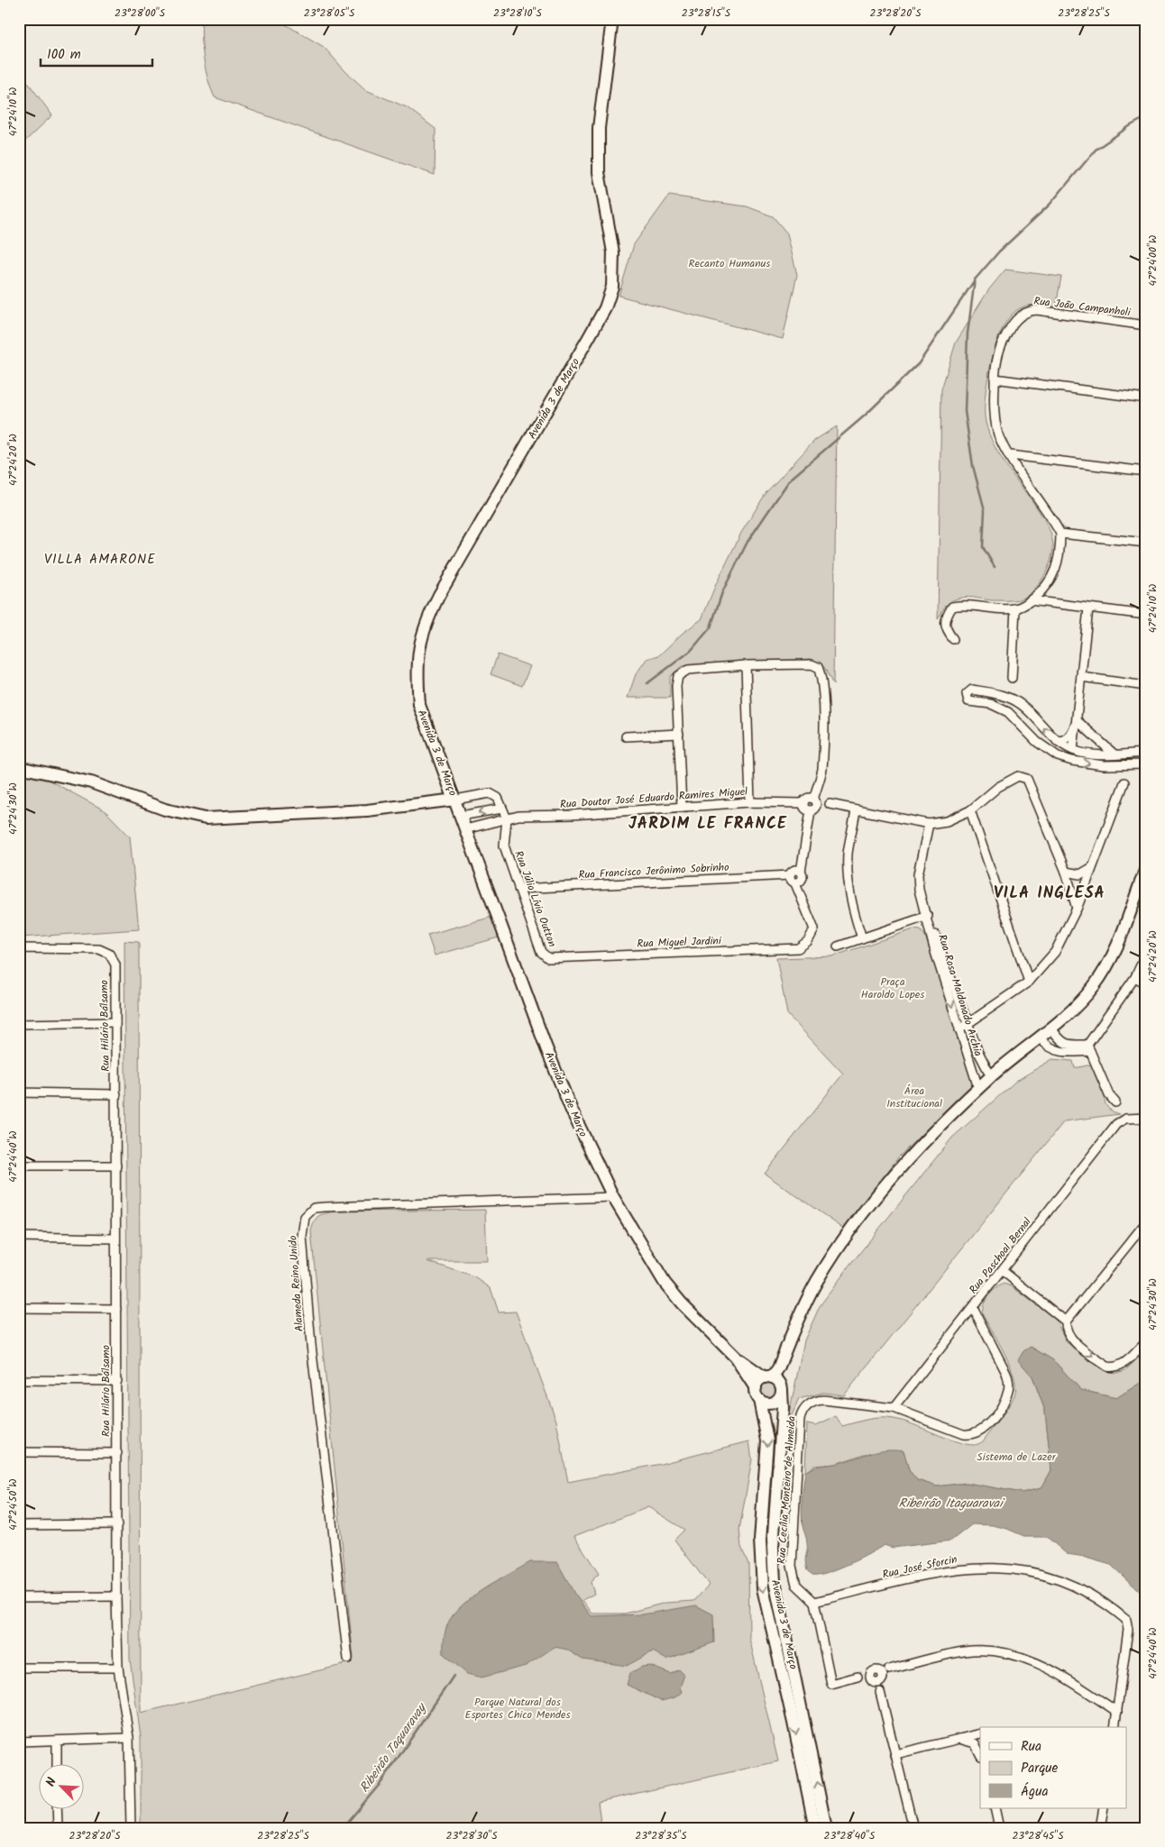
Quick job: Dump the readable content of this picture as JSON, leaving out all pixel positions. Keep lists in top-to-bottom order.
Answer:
{
  "streets": {
    "main road": ["Avenida 3 de Março"],
    "street": [
      "Rua João Campanholi",
      "Rua Doutor José Eduardo Ramires Miguel",
      "Rua Francisco Jerônimo Sobrinho",
      "Rua Júlio Lívio Outton",
      "Rua Miguel Jardini",
      "Rua Rosa Maldonado Archia",
      "Rua Hilário Bálsamo",
      "Rua Paschoal Bernal",
      "Alameda Reino Unido",
      "Rua Cecília Monteiro de Almeida",
      "Rua José Sforcin"
    ]
  },
  "crossings": [
    ["Avenida 3 de Março", "Rua Doutor José Eduardo Ramires Miguel"],
    ["Avenida 3 de Março", "Alameda Reino Unido"],
    ["Rua Doutor José Eduardo Ramires Miguel", "Rua Júlio Lívio Outton"],
    ["Rua Francisco Jerônimo Sobrinho", "Rua Júlio Lívio Outton"],
    ["Rua Francisco Jerônimo Sobrinho", "Rua Miguel Jardini"],
    ["Rua Júlio Lívio Outton", "Rua Miguel Jardini"],
    ["Rua Paschoal Bernal", "Rua Cecília Monteiro de Almeida"],
    ["Rua Cecília Monteiro de Almeida", "Rua José Sforcin"]
  ],
  "districts": ["VILLA AMARONE", "JARDIM LE FRANCE", "VILA INGLESA"],
  "water": ["Ribeirão Itaguaravai", "Ribeirão Taquaravay"],
  "parks": [
    "Recanto Humanus",
    "Praça Haroldo Lopes",
    "Área Institucional",
    "Sistema de Lazer",
    "Parque Natural dos Esportes Chico Mendes"
  ],
  "legend": ["Rua", "Parque", "Água"],
  "scale_bar": "100 m",
  "north": "top left",
  "coordinates": [
    "23°28'00\"S",
    "23°28'05\"S",
    "23°28'10\"S",
    "23°28'15\"S",
    "23°28'20\"S",
    "23°28'25\"S",
    "47°24'10\"W",
    "47°24'00\"W",
    "47°24'20\"W",
    "47°24'30\"W",
    "47°24'40\"W",
    "47°24'50\"W",
    "23°28'30\"S",
    "23°28'35\"S",
    "23°28'40\"S",
    "23°28'45\"S"
  ]
}
